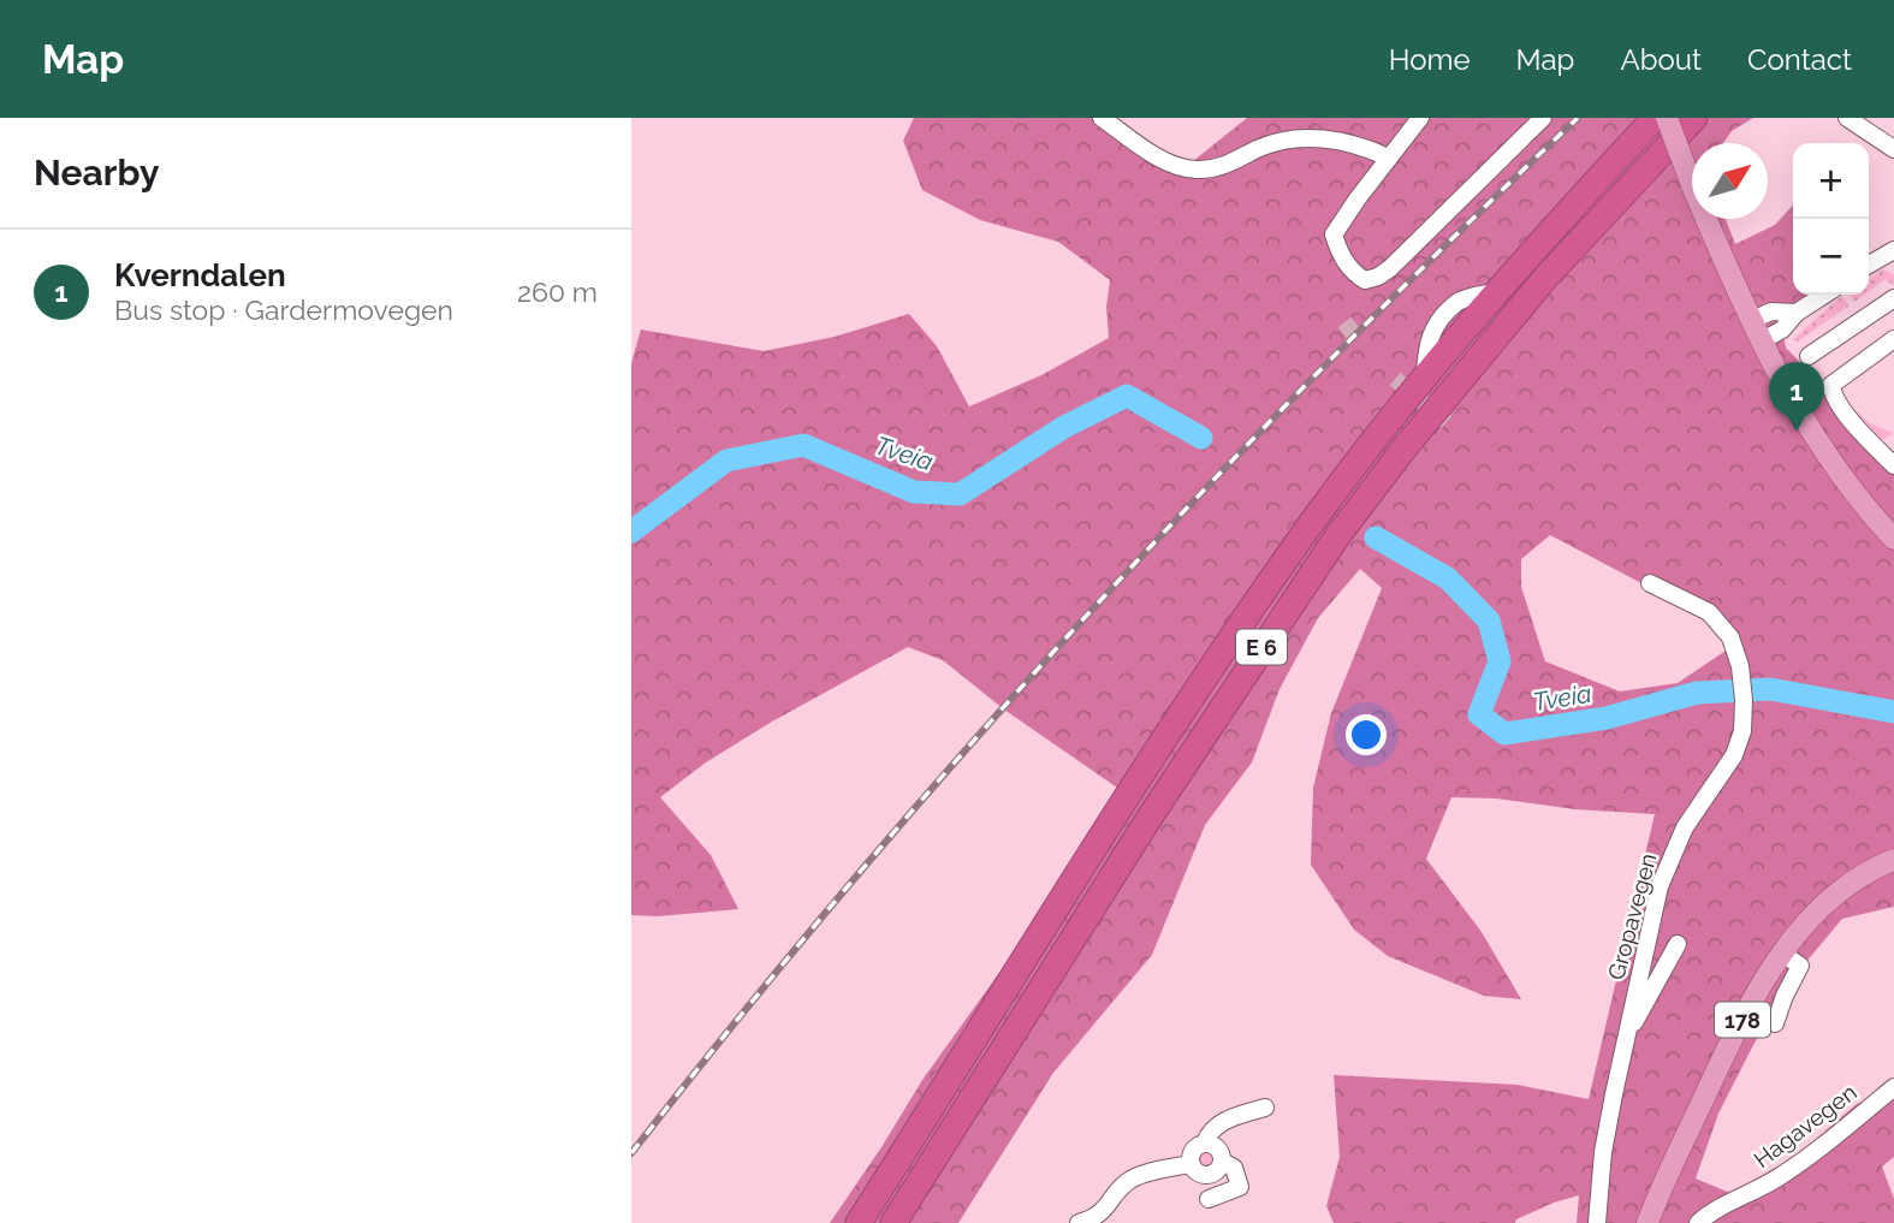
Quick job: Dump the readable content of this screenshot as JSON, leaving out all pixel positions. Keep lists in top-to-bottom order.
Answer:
{
  "streets": {
    "highway": ["E 6"],
    "main road": ["178"],
    "street": ["Gropavegen", "Hagavegen"]
  },
  "water": ["Tveia"],
  "north": "top right",
  "page": {
    "header": "Map",
    "nav": [
      "Home",
      "Map",
      "About",
      "Contact"
    ],
    "heading": "Nearby",
    "map_buttons": ["+", "−"],
    "list": [
      {
        "mark": "1",
        "name": "Kverndalen",
        "note": "Bus stop · Gardermovegen",
        "value": "260 m"
      }
    ],
    "pins": "1"
  }
}
